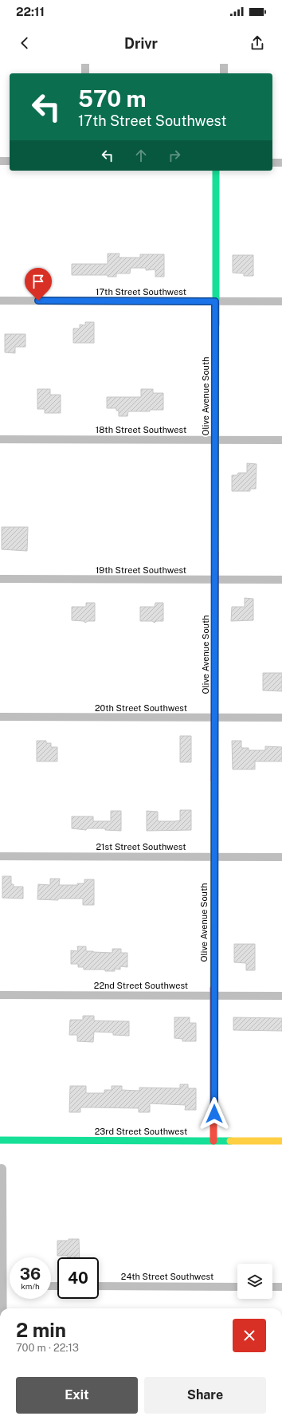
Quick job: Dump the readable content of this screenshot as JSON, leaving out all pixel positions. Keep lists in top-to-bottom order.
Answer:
{
  "streets": {
    "street": [
      "17th Street Southwest",
      "Olive Avenue South",
      "18th Street Southwest",
      "19th Street Southwest",
      "20th Street Southwest",
      "21st Street Southwest",
      "22nd Street Southwest",
      "23rd Street Southwest",
      "24th Street Southwest"
    ]
  },
  "crossings": [
    ["17th Street Southwest", "Olive Avenue South"],
    ["Olive Avenue South", "18th Street Southwest"],
    ["Olive Avenue South", "19th Street Southwest"],
    ["Olive Avenue South", "20th Street Southwest"],
    ["Olive Avenue South", "21st Street Southwest"],
    ["Olive Avenue South", "22nd Street Southwest"],
    ["Olive Avenue South", "23rd Street Southwest"]
  ],
  "page": {
    "status": "22:11",
    "header": "Drivr",
    "turn": ["570 m", "17th Street Southwest"],
    "speed": "36 km/h",
    "limit": "40",
    "heading": ["2 min", "700 m · 22:13"],
    "buttons": ["Exit", "Share"]
  }
}
